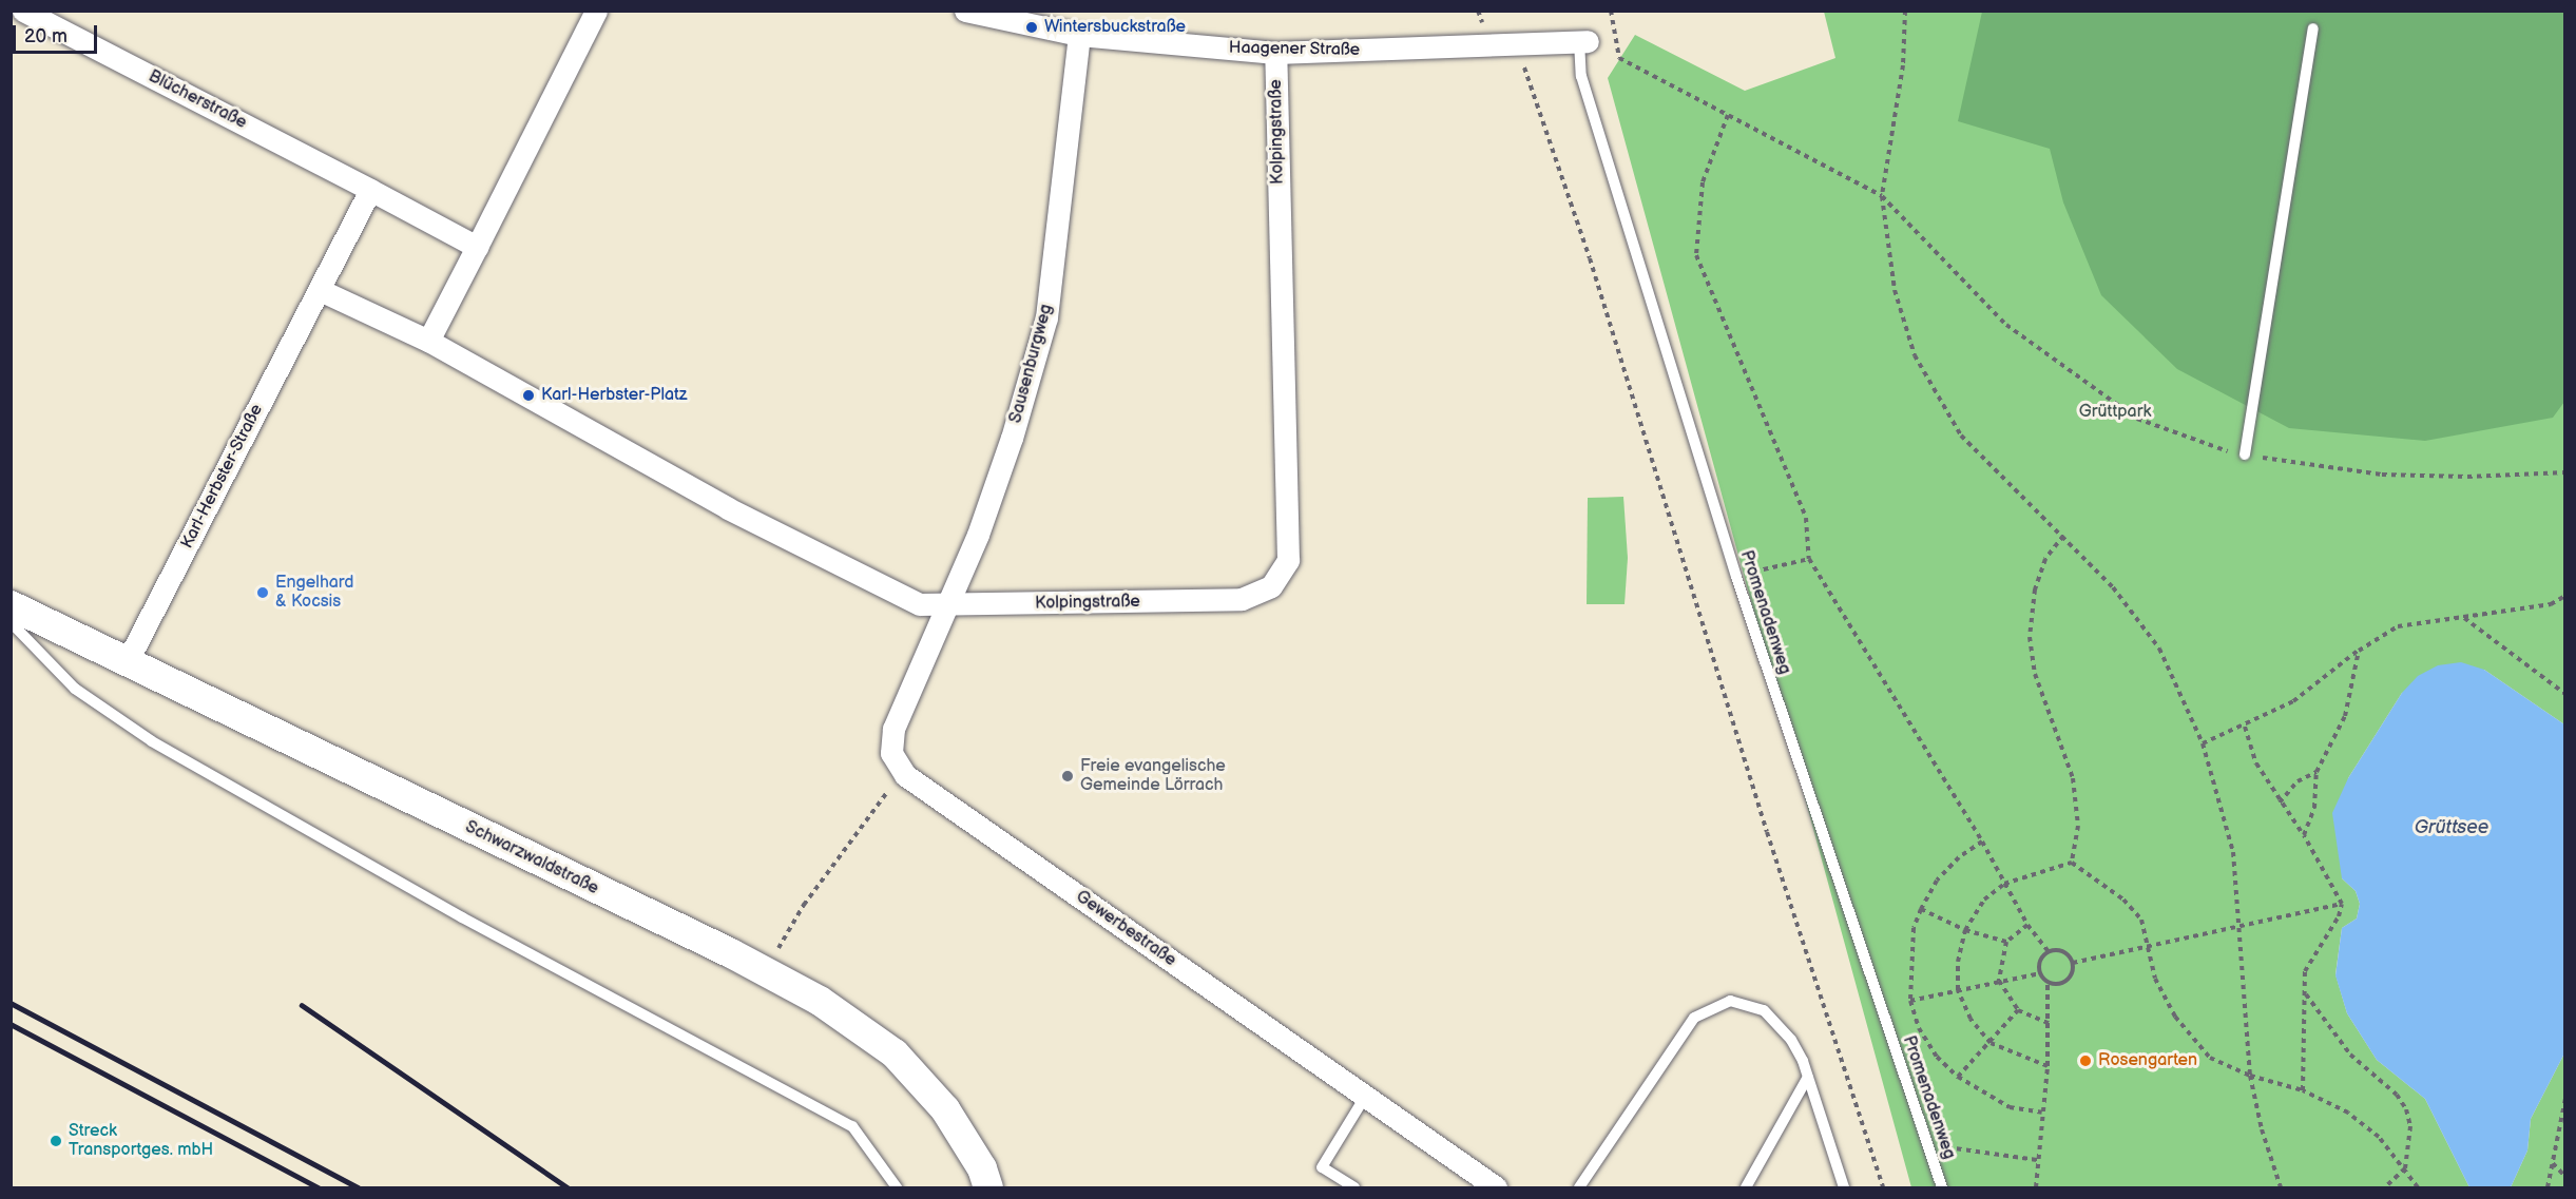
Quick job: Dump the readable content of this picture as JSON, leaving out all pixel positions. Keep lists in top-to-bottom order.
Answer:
{
  "streets": {
    "main road": ["Schwarzwaldstraße"],
    "street": [
      "Haagener Straße",
      "Blücherstraße",
      "Kolpingstraße",
      "Sausenburgweg",
      "Karl-Herbster-Straße",
      "Gewerbestraße"
    ],
    "lane": ["Promenadenweg"]
  },
  "crossings": [
    ["Haagener Straße", "Kolpingstraße"],
    ["Haagener Straße", "Sausenburgweg"],
    ["Haagener Straße", "Promenadenweg"],
    ["Kolpingstraße", "Sausenburgweg"],
    ["Kolpingstraße", "Gewerbestraße"],
    ["Sausenburgweg", "Gewerbestraße"],
    ["Karl-Herbster-Straße", "Schwarzwaldstraße"]
  ],
  "water": ["Grüttsee"],
  "parks": ["Grüttpark"],
  "places": [
    "Wintersbuckstraße",
    "Karl-Herbster-Platz",
    "Engelhard & Kocsis",
    "Freie evangelische Gemeinde Lörrach",
    "Rosengarten",
    "Streck Transportges. mbH"
  ],
  "scale_bar": "20 m"
}
